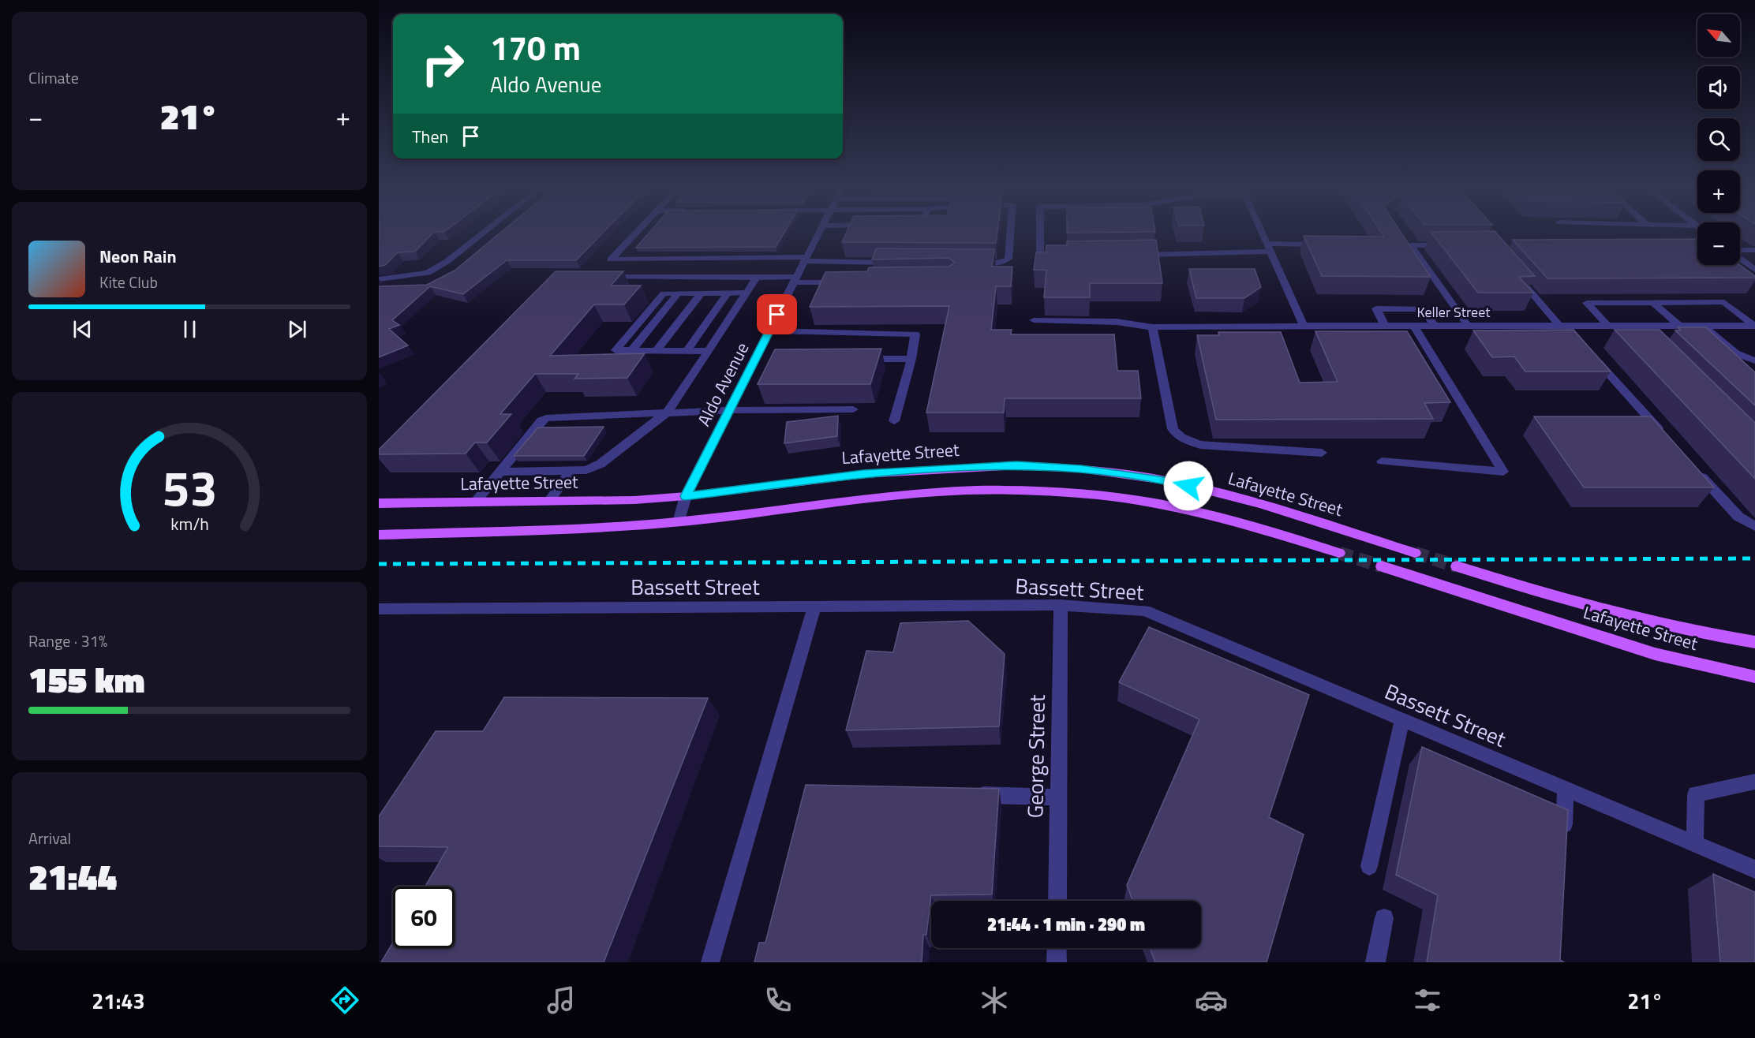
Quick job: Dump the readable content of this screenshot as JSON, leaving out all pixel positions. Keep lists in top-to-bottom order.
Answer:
{
  "streets": {
    "main road": ["Lafayette Street"],
    "street": [
      "Keller Street",
      "Aldo Avenue",
      "Bassett Street",
      "George Street"
    ]
  },
  "crossings": [
    ["Aldo Avenue", "Lafayette Street"],
    ["Bassett Street", "George Street"]
  ],
  "north": "top left",
  "page": {
    "tile": [
      "Climate",
      ["Range · 31%", "155 km"],
      ["Arrival", "21:44"]
    ],
    "map_buttons": ["+", "−"],
    "turn": ["170 m", "Aldo Avenue"],
    "heat": ["−", "21°", "+"],
    "then": "Then",
    "song": ["Neon Rain", "Kite Club"],
    "limit": "60",
    "trip": "21:44 · 1 min · 290 m",
    "tabs": ["21:43", "21°"],
    "gauge": ["53", "km/h"]
  }
}
